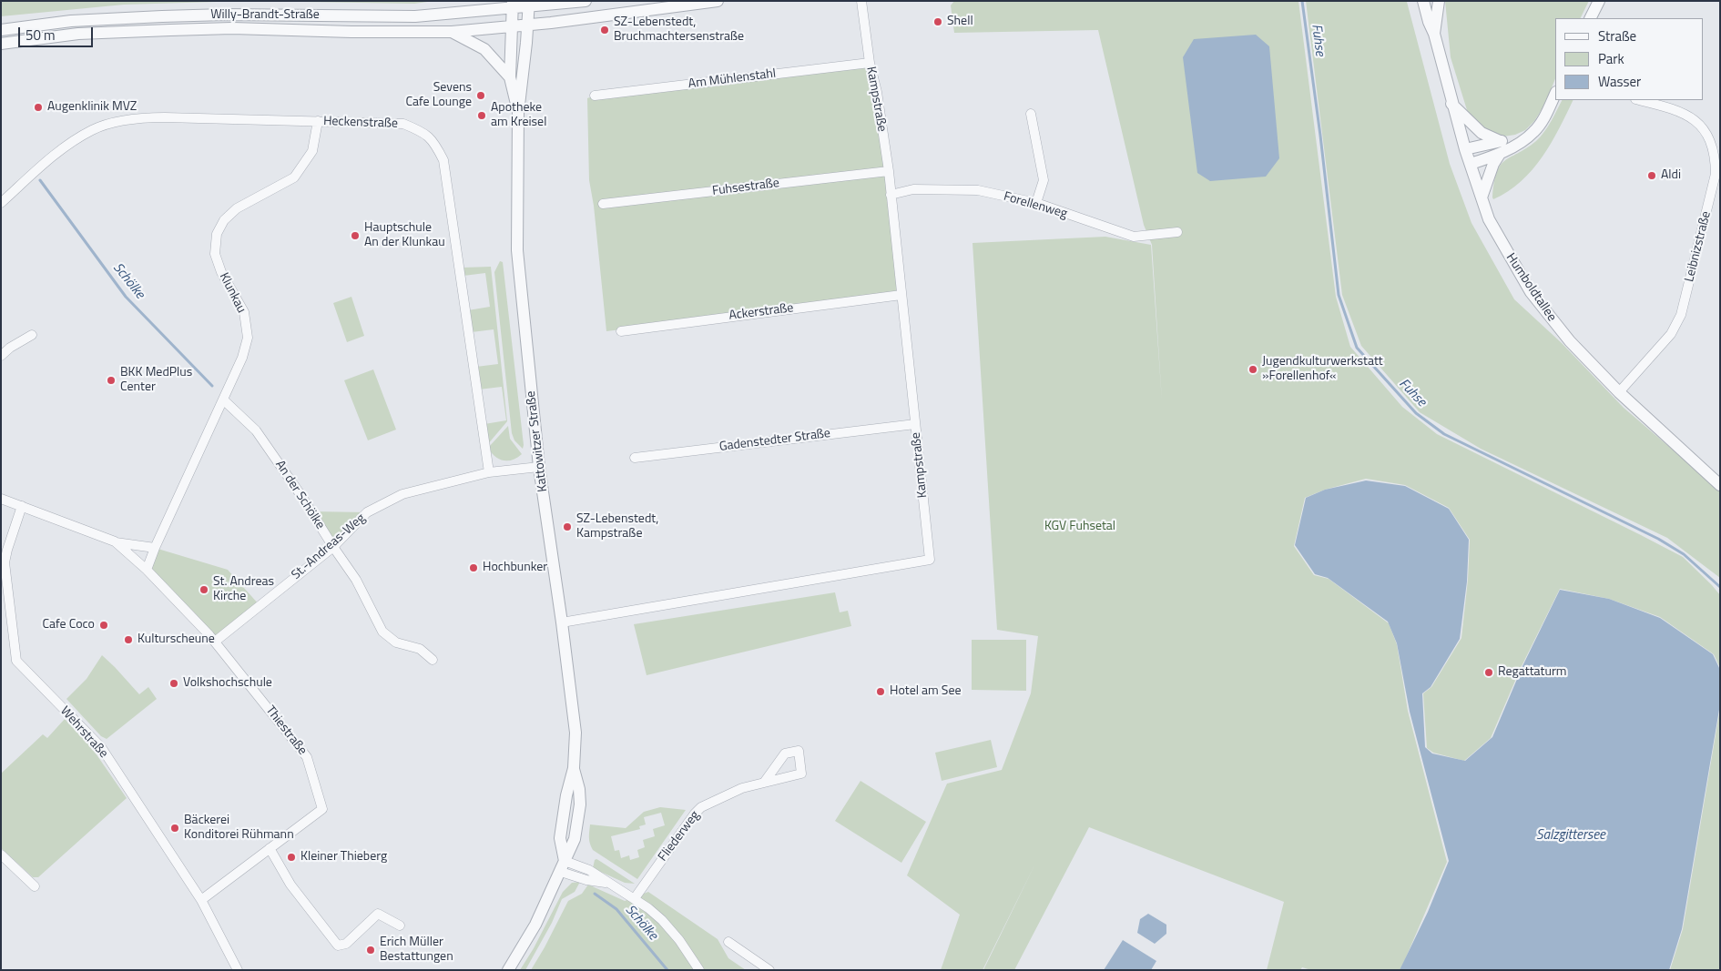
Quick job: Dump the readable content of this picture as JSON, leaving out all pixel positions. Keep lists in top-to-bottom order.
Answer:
{
  "streets": {
    "street": [
      "Willy-Brandt-Straße",
      "Am Mühlenstahl",
      "Kampstraße",
      "Heckenstraße",
      "Fuhsestraße",
      "Forellenweg",
      "Leibnizstraße",
      "Humboldtallee",
      "Klunkau",
      "Ackerstraße",
      "Gadenstedter Straße",
      "Kattowitzer Straße",
      "An der Schölke",
      "St.-Andreas-Weg",
      "Thiestraße",
      "Wehrstraße",
      "Fliederweg"
    ]
  },
  "crossings": [
    ["Willy-Brandt-Straße", "Kattowitzer Straße"],
    ["Am Mühlenstahl", "Kampstraße"],
    ["Kampstraße", "Fuhsestraße"],
    ["Kampstraße", "Forellenweg"],
    ["Kampstraße", "Ackerstraße"],
    ["Kampstraße", "Gadenstedter Straße"],
    ["Kampstraße", "Kattowitzer Straße"],
    ["Heckenstraße", "Klunkau"],
    ["Heckenstraße", "St.-Andreas-Weg"],
    ["Leibnizstraße", "Humboldtallee"],
    ["Klunkau", "An der Schölke"],
    ["Klunkau", "Thiestraße"],
    ["Kattowitzer Straße", "St.-Andreas-Weg"],
    ["An der Schölke", "St.-Andreas-Weg"],
    ["St.-Andreas-Weg", "Thiestraße"],
    ["Thiestraße", "Wehrstraße"]
  ],
  "water": ["Fuhse", "Schölke", "Salzgittersee"],
  "parks": ["KGV Fuhsetal"],
  "places": [
    "Shell",
    "SZ-Lebenstedt, Bruchmachtersenstraße",
    "Sevens Cafe Lounge",
    "Augenklinik MVZ",
    "Apotheke am Kreisel",
    "Aldi",
    "Hauptschule An der Klunkau",
    "Jugendkulturwerkstatt »Forellenhof«",
    "BKK MedPlus Center",
    "SZ-Lebenstedt, Kampstraße",
    "Hochbunker",
    "St. Andreas Kirche",
    "Cafe Coco",
    "Kulturscheune",
    "Regattaturm",
    "Volkshochschule",
    "Hotel am See",
    "Bäckerei Konditorei Rühmann",
    "Kleiner Thieberg",
    "Erich Müller Bestattungen"
  ],
  "legend": ["Straße", "Park", "Wasser"],
  "scale_bar": "50 m"
}
